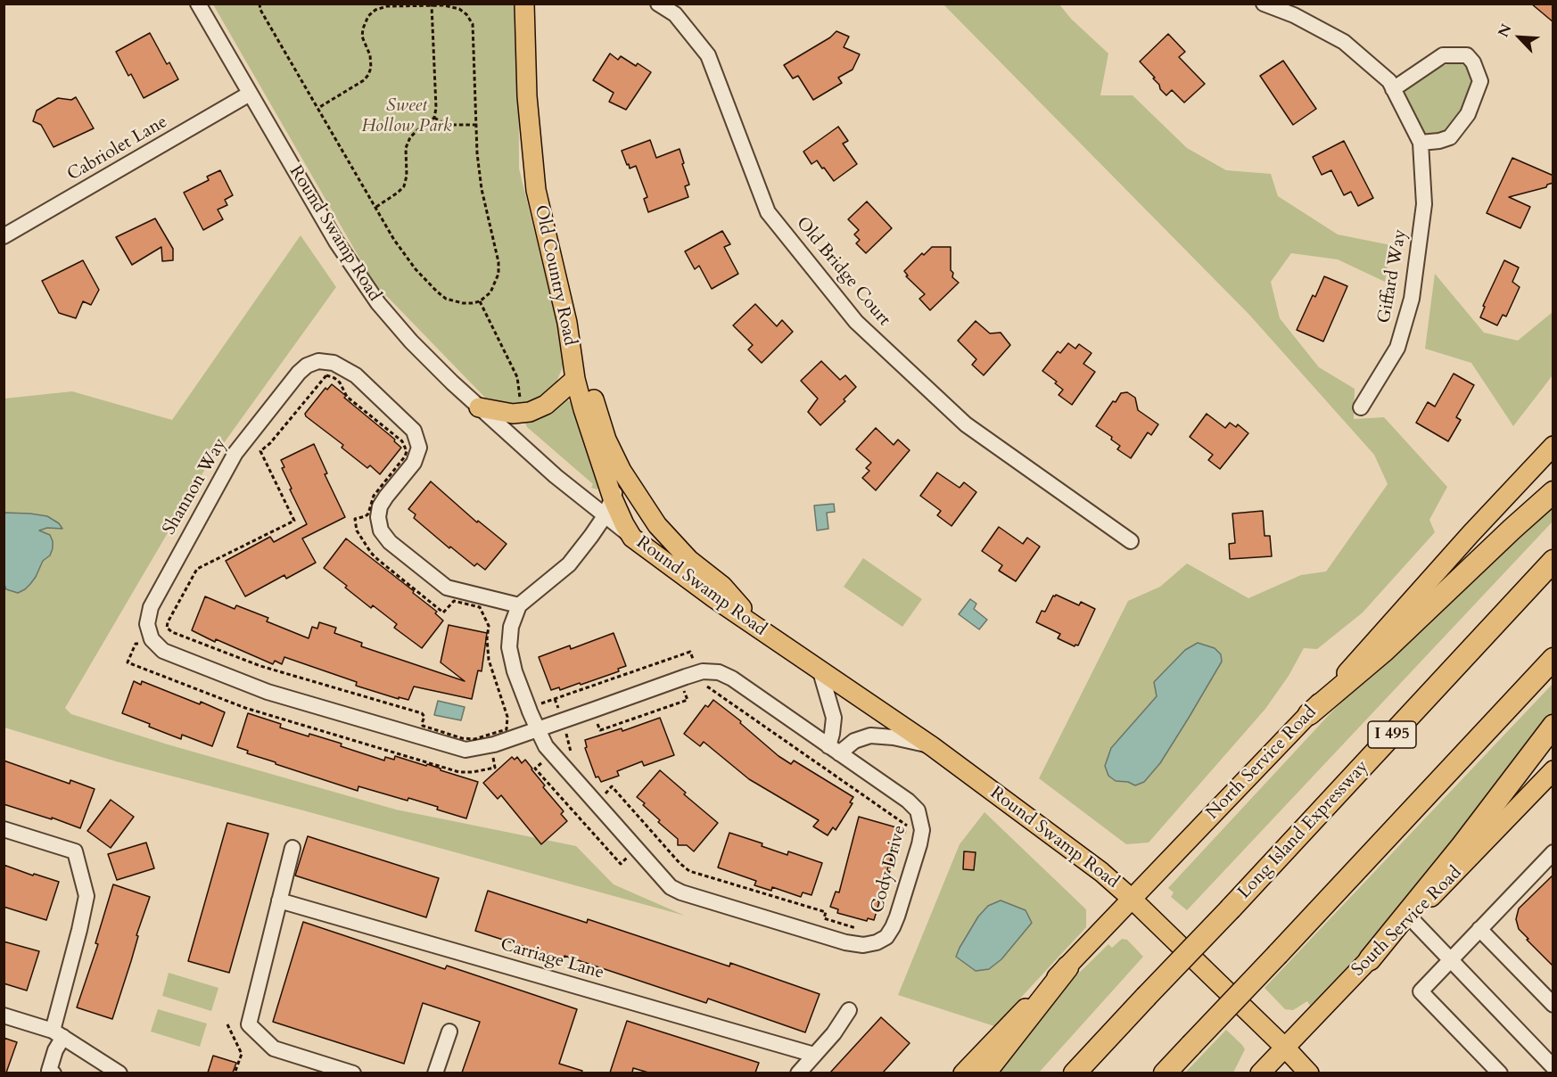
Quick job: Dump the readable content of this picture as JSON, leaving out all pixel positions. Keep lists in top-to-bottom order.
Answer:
{
  "streets": {
    "highway": ["I 495", "Long Island Expressway"],
    "main road": [
      "Round Swamp Road",
      "Old Country Road",
      "North Service Road",
      "South Service Road"
    ],
    "street": [
      "Cabriolet Lane",
      "Old Bridge Court",
      "Giffard Way",
      "Shannon Way",
      "Cody Drive",
      "Carriage Lane"
    ]
  },
  "crossings": [
    ["Cabriolet Lane", "Round Swamp Road"],
    ["Round Swamp Road", "Old Country Road"],
    ["Round Swamp Road", "North Service Road"],
    ["Round Swamp Road", "South Service Road"],
    ["Shannon Way", "Cody Drive"]
  ],
  "parks": ["Sweet Hollow Park"],
  "north": "top left"
}
